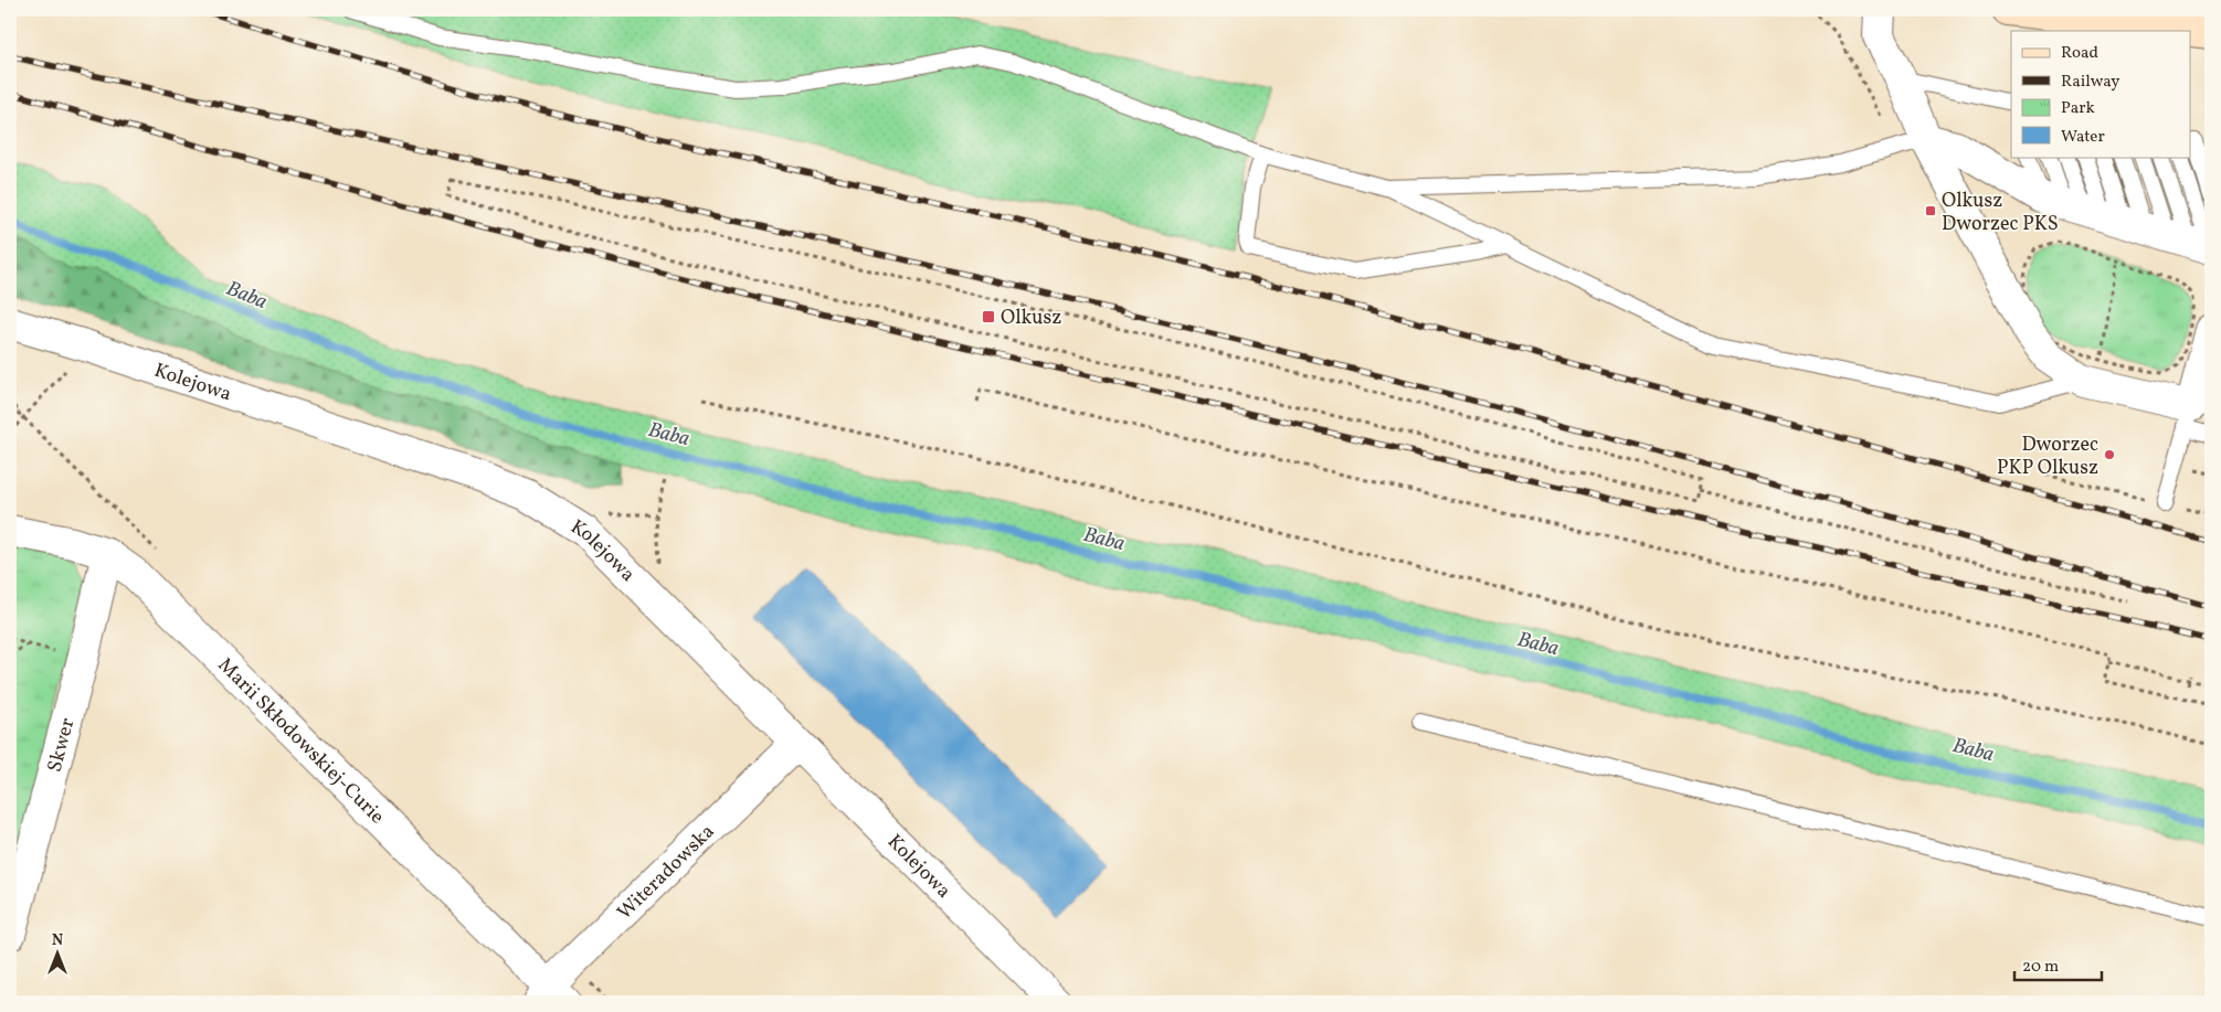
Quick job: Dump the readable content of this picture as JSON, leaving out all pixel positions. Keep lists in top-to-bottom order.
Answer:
{
  "streets": {
    "street": [
      "Kolejowa",
      "Marii Skłodowskiej-Curie",
      "Skwer",
      "Witeradowska"
    ]
  },
  "crossings": [
    ["Kolejowa", "Witeradowska"],
    ["Marii Skłodowskiej-Curie", "Skwer"],
    ["Marii Skłodowskiej-Curie", "Witeradowska"]
  ],
  "water": ["Baba"],
  "places": {
    "transit": ["Olkusz Dworzec PKS", "Olkusz"],
    "other": ["Dworzec PKP Olkusz"]
  },
  "legend": [
    "Road",
    "Railway",
    "Park",
    "Water"
  ],
  "scale_bar": "20 m",
  "north": "top"
}
